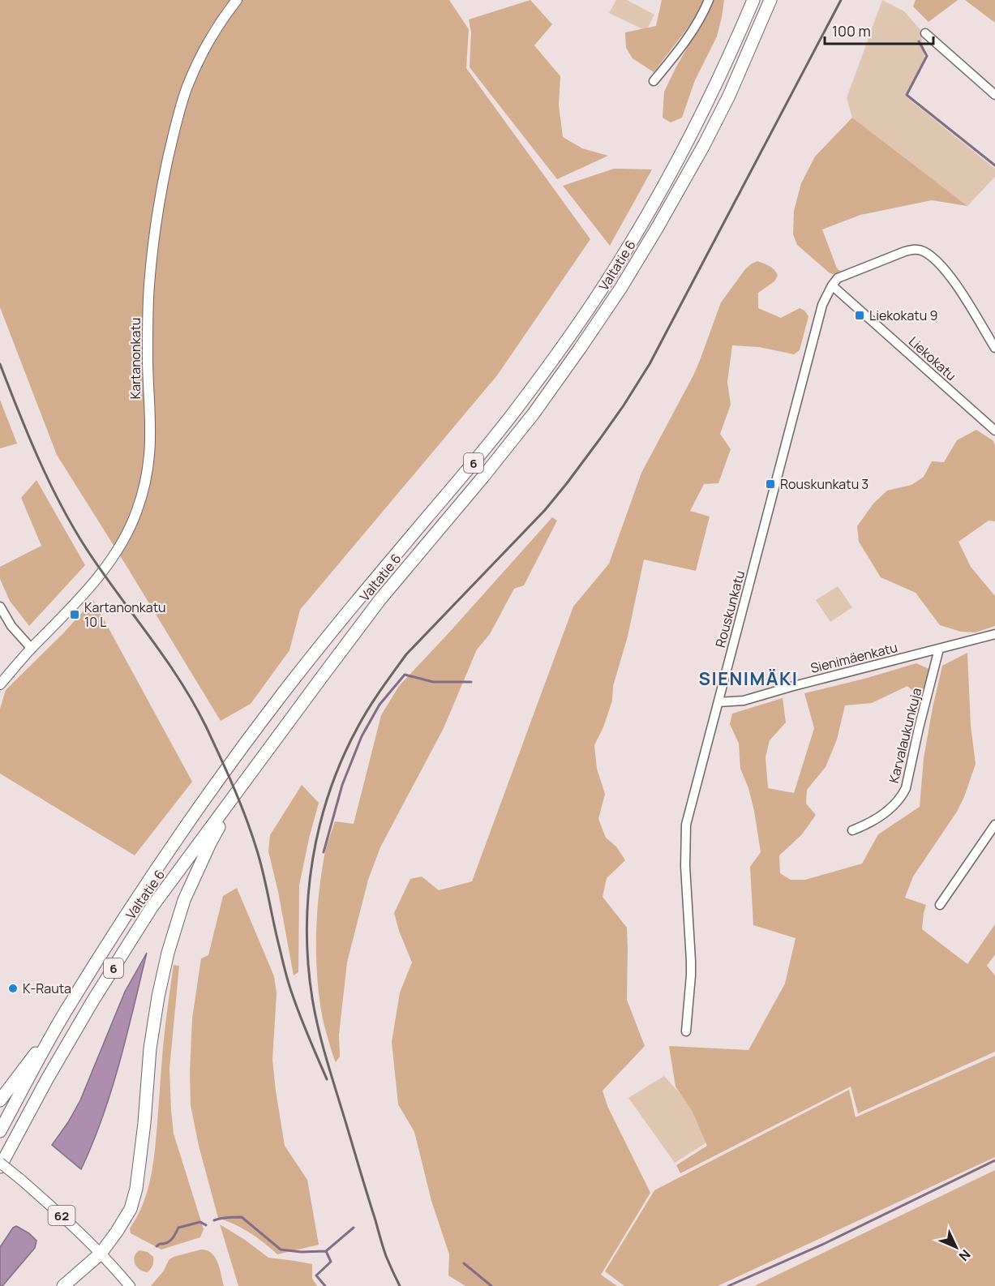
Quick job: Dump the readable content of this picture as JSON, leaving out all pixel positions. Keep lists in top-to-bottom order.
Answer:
{
  "streets": {
    "highway": ["Valtatie 6", "6"],
    "main road": ["Kartanonkatu", "62"],
    "street": [
      "Liekokatu",
      "Rouskunkatu",
      "Sienimäenkatu",
      "Karvalaukunkuja"
    ]
  },
  "crossings": [
    ["Liekokatu", "Rouskunkatu"],
    ["Rouskunkatu", "Sienimäenkatu"],
    ["Sienimäenkatu", "Karvalaukunkuja"]
  ],
  "districts": ["SIENIMÄKI"],
  "places": {
    "transit": ["Liekokatu 9", "Rouskunkatu 3", "Kartanonkatu 10 L"],
    "other": ["K-Rauta"]
  },
  "scale_bar": "100 m",
  "north": "bottom right"
}
